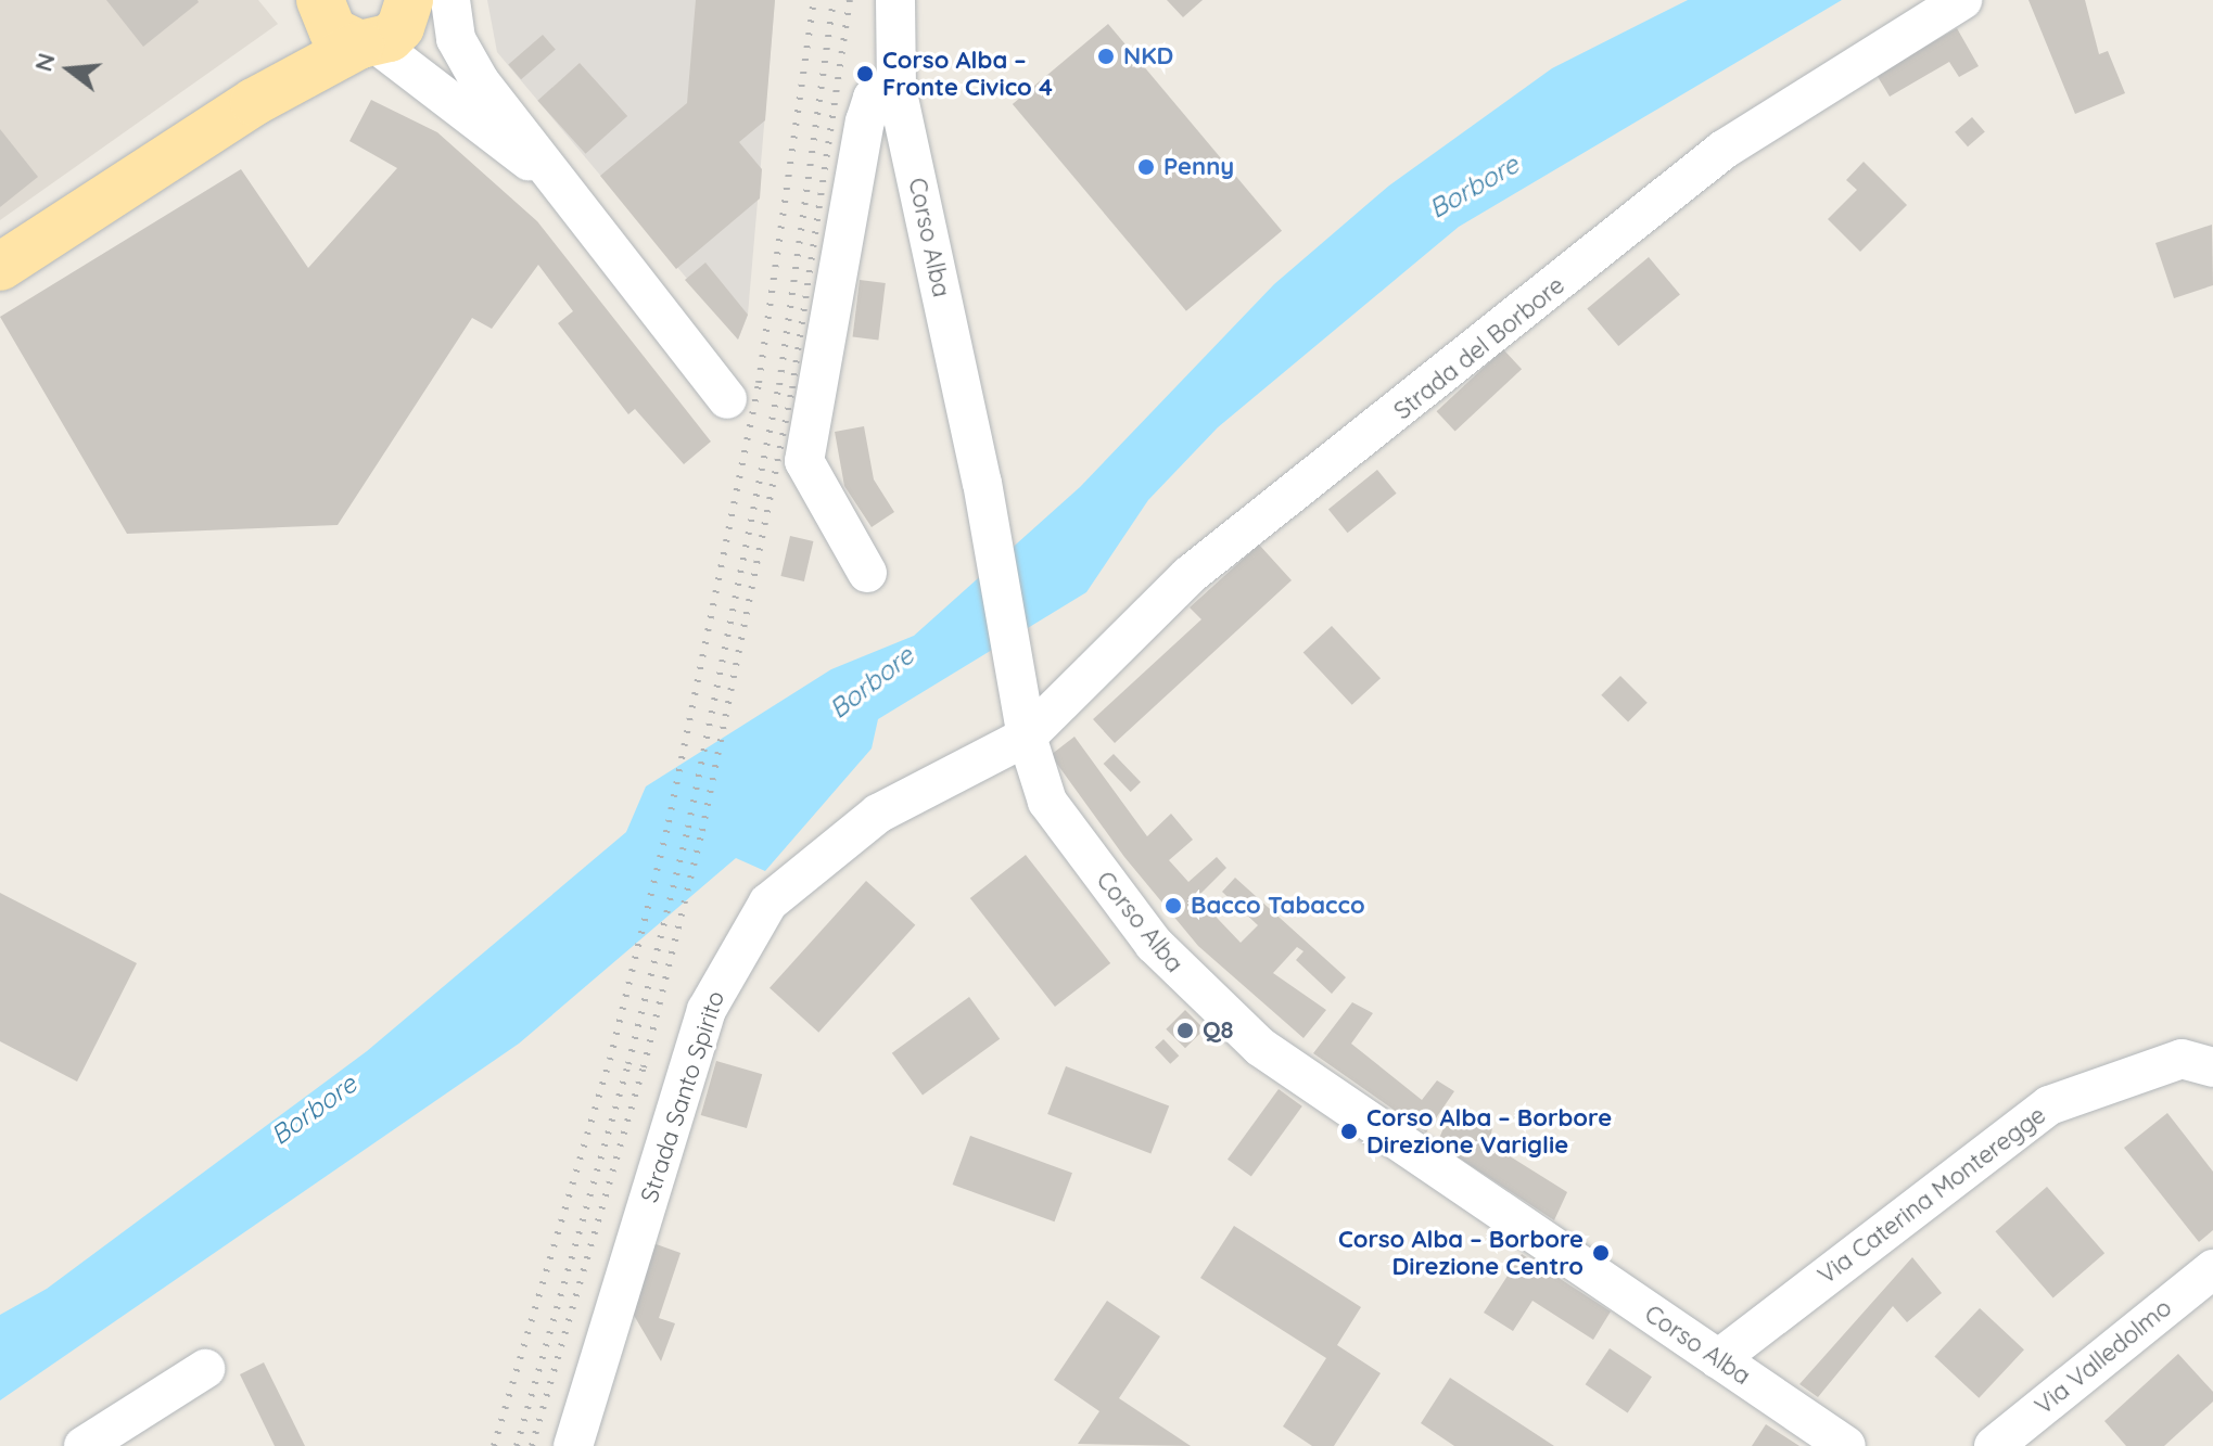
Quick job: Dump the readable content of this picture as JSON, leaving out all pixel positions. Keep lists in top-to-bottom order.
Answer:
{
  "streets": {
    "street": [
      "Corso Alba",
      "Strada del Borbore",
      "Strada Santo Spirito",
      "Via Caterina Monteregge",
      "Via Valledolmo"
    ]
  },
  "crossings": [
    ["Corso Alba", "Strada del Borbore"],
    ["Corso Alba", "Strada Santo Spirito"],
    ["Corso Alba", "Via Caterina Monteregge"],
    ["Strada del Borbore", "Strada Santo Spirito"]
  ],
  "water": ["Borbore"],
  "places": [
    "NKD",
    "Corso Alba – Fronte Civico 4",
    "Penny",
    "Bacco Tabacco",
    "Q8",
    "Corso Alba – Borbore Direzione Variglie",
    "Corso Alba – Borbore Direzione Centro"
  ],
  "north": "left"
}
